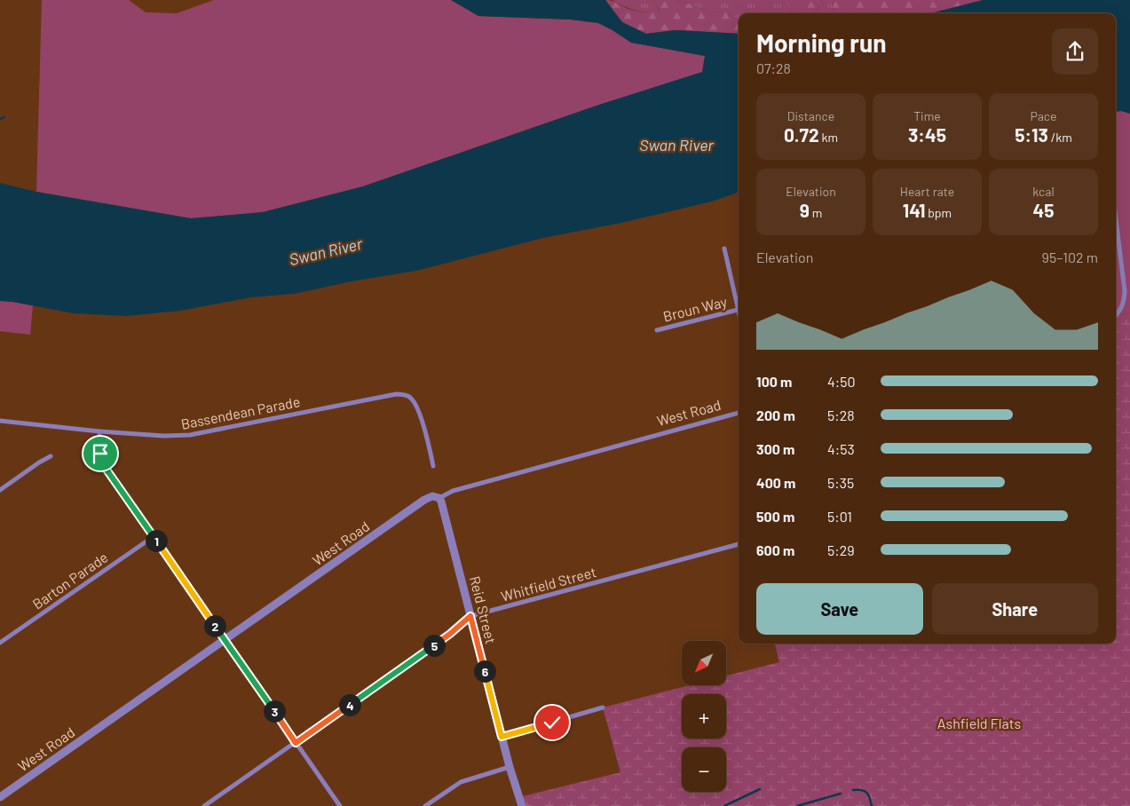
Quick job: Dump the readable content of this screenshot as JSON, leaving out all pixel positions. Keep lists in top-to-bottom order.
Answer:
{
  "streets": {
    "street": [
      "Broun Way",
      "Bassendean Parade",
      "West Road",
      "Barton Parade",
      "Whitfield Street",
      "Reid Street"
    ]
  },
  "crossings": [
    ["West Road", "Reid Street"],
    ["Whitfield Street", "Reid Street"]
  ],
  "water": ["Swan River"],
  "parks": ["Ashfield Flats"],
  "north": "bottom left",
  "page": {
    "heading": ["Morning run", "07:28"],
    "stats": [
      ["Distance", "0.72 km"],
      ["Time", "3:45"],
      ["Pace", "5:13 /km"],
      ["Elevation", "9 m"],
      ["Heart rate", "141 bpm"],
      ["kcal", "45"]
    ],
    "chart": ["Elevation", "95–102 m"],
    "list": [
      {
        "name": "100 m",
        "note": "4:50"
      },
      {
        "name": "200 m",
        "note": "5:28"
      },
      {
        "name": "300 m",
        "note": "4:53"
      },
      {
        "name": "400 m",
        "note": "5:35"
      },
      {
        "name": "500 m",
        "note": "5:01"
      },
      {
        "name": "600 m",
        "note": "5:29"
      }
    ],
    "pins": [
      "1",
      "2",
      "5",
      "6",
      "4",
      "3"
    ],
    "buttons": ["Save", "Share"],
    "map_buttons": ["+", "−"]
  }
}
